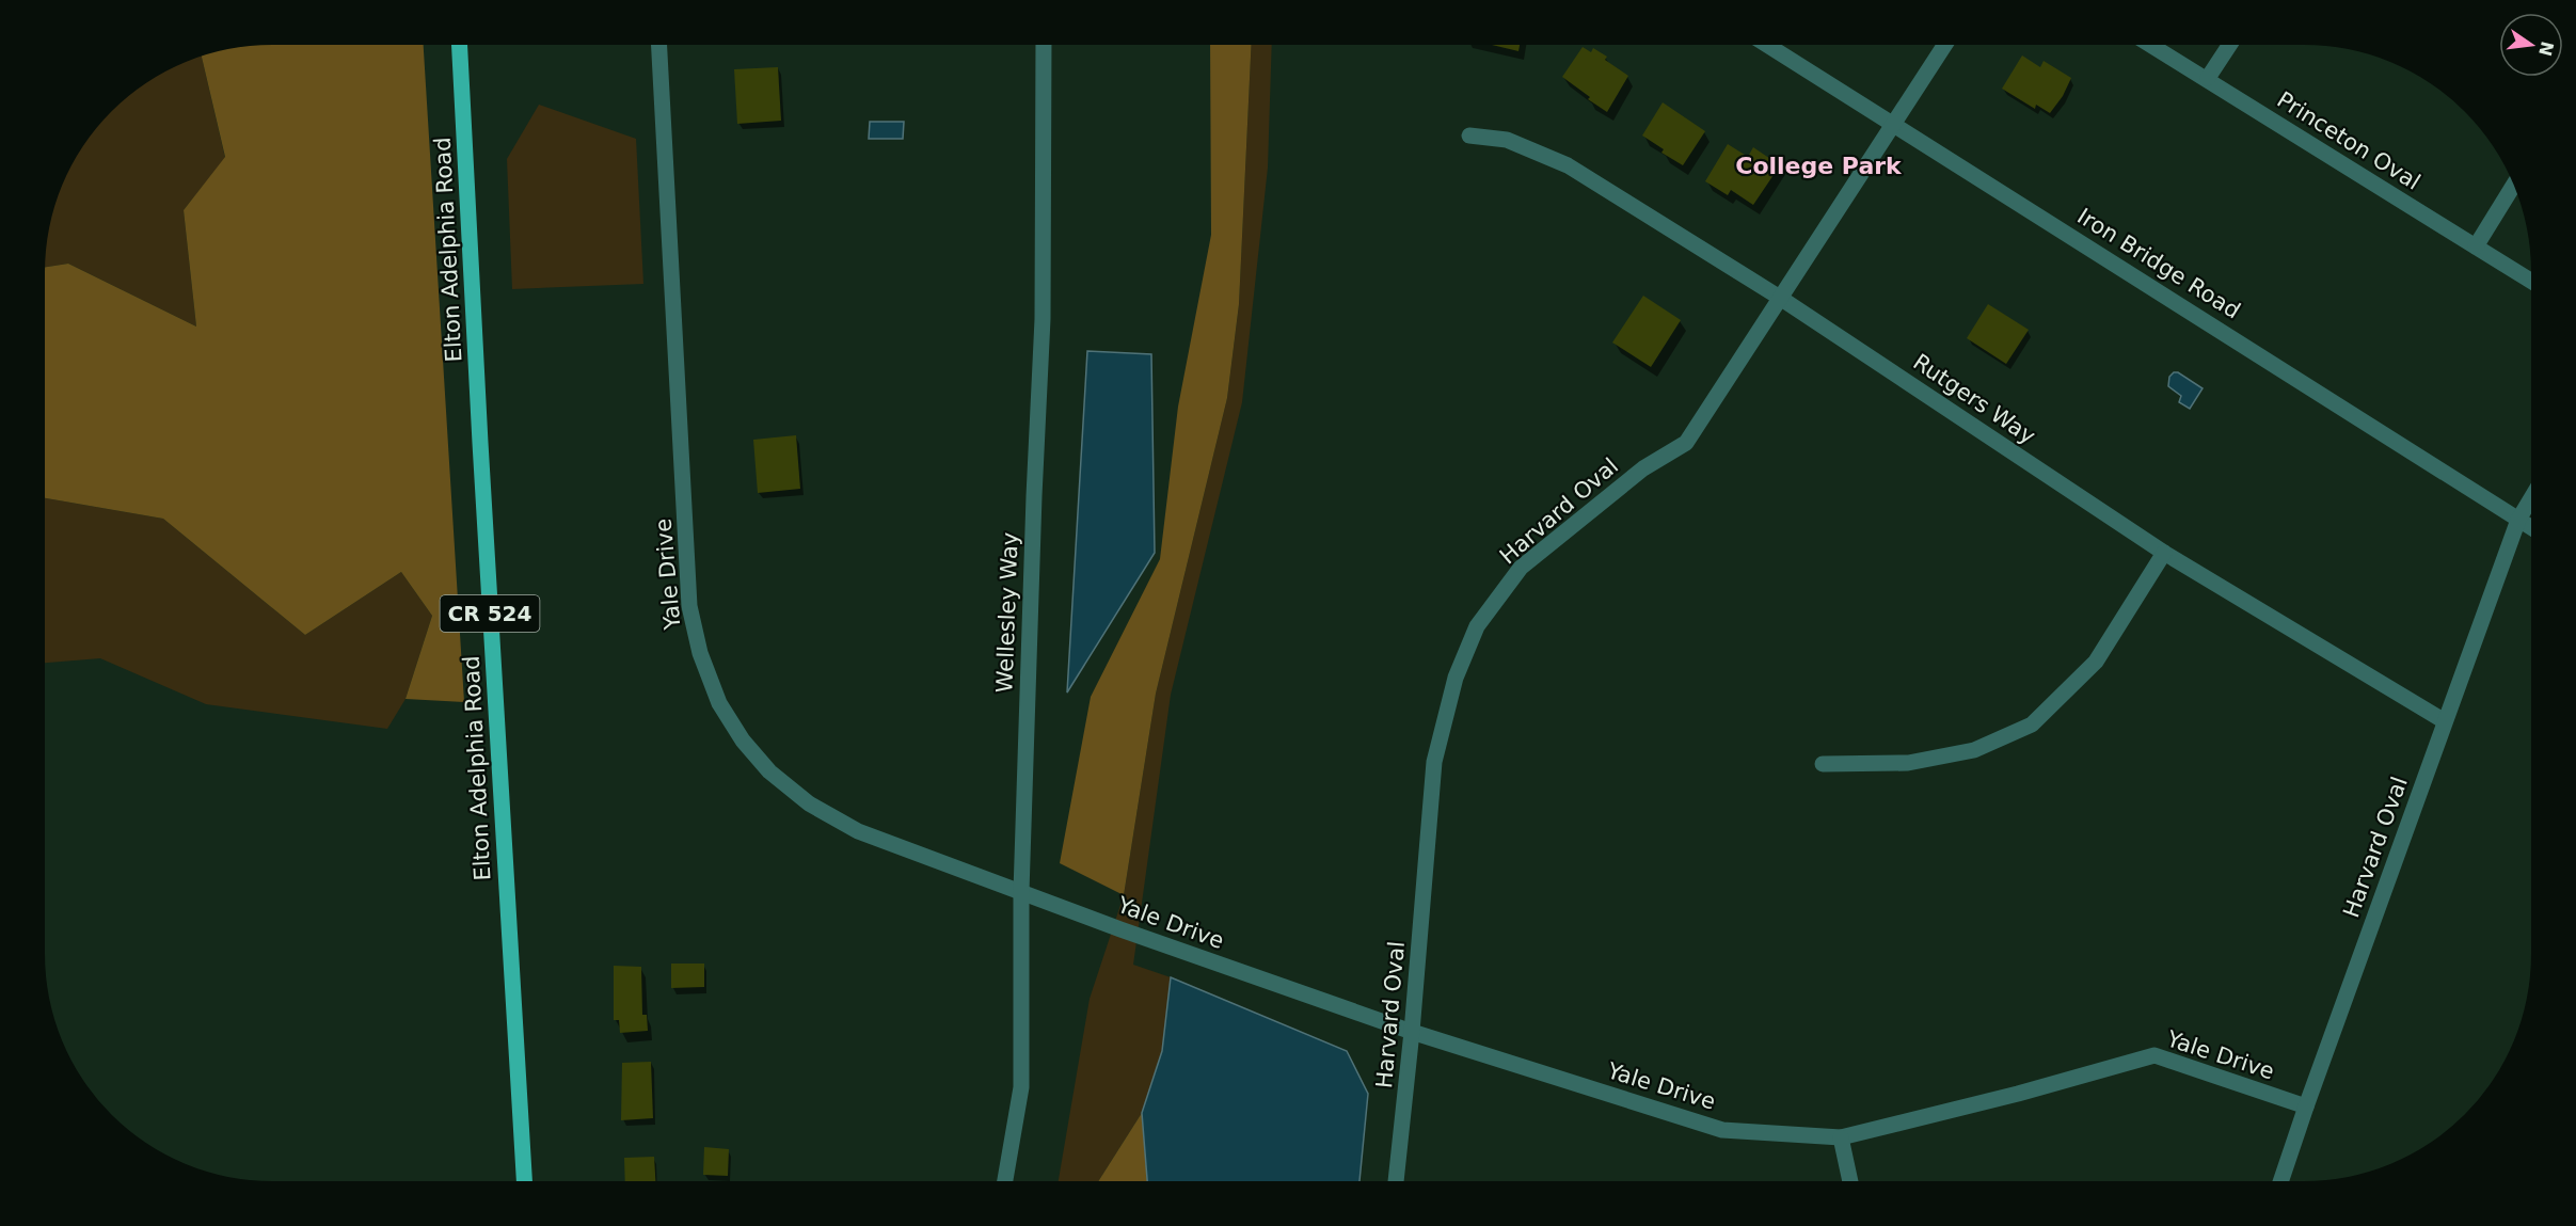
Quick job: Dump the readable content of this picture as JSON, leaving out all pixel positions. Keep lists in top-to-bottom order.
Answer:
{
  "streets": {
    "main road": ["Elton Adelphia Road", "CR 524"],
    "street": [
      "Princeton Oval",
      "Iron Bridge Road",
      "Rutgers Way",
      "Harvard Oval",
      "Yale Drive",
      "Wellesley Way"
    ]
  },
  "crossings": [
    ["Iron Bridge Road", "Harvard Oval"],
    ["Rutgers Way", "Harvard Oval"],
    ["Harvard Oval", "Yale Drive"],
    ["Yale Drive", "Wellesley Way"]
  ],
  "districts": ["College Park"],
  "north": "right"
}
